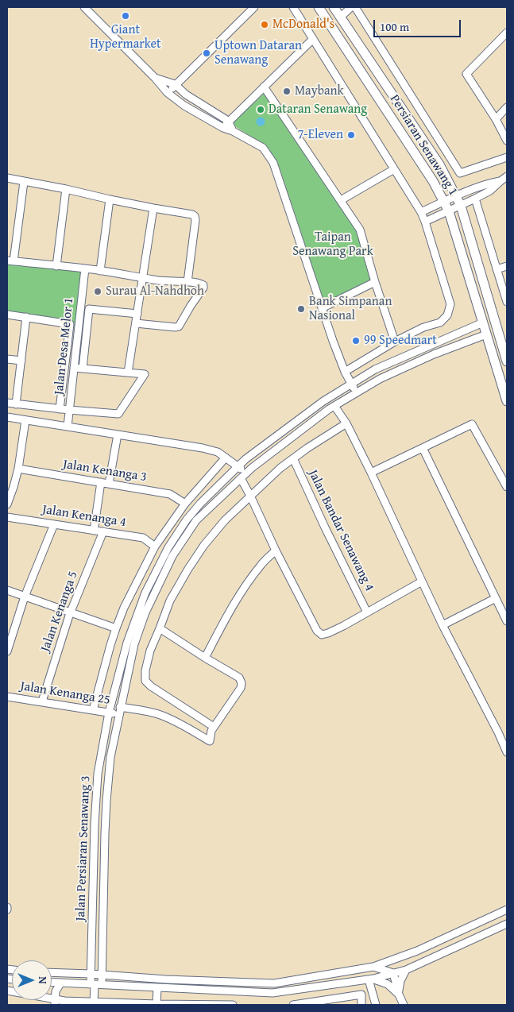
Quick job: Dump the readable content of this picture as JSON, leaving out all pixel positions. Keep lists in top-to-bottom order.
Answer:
{
  "streets": {
    "main road": ["Persiaran Senawang 1"],
    "street": [
      "Jalan Desa Melor 1",
      "Jalan Kenanga 3",
      "Jalan Kenanga 4",
      "Jalan Bandar Senawang 4",
      "Jalan Kenanga 5",
      "Jalan Kenanga 25",
      "Jalan Persiaran Senawang 3"
    ]
  },
  "crossings": [
    ["Persiaran Senawang 1", "Jalan Persiaran Senawang 3"],
    ["Jalan Kenanga 4", "Jalan Kenanga 5"],
    ["Jalan Kenanga 5", "Jalan Kenanga 25"],
    ["Jalan Kenanga 25", "Jalan Persiaran Senawang 3"]
  ],
  "parks": ["Taipan Senawang Park"],
  "places": [
    "Giant Hypermarket",
    "McDonald's",
    "Uptown Dataran Senawang",
    "Maybank",
    "Dataran Senawang",
    "7-Eleven",
    "Surau Al-Nahdhoh",
    "Bank Simpanan Nasional",
    "99 Speedmart"
  ],
  "scale_bar": "100 m",
  "north": "right"
}
